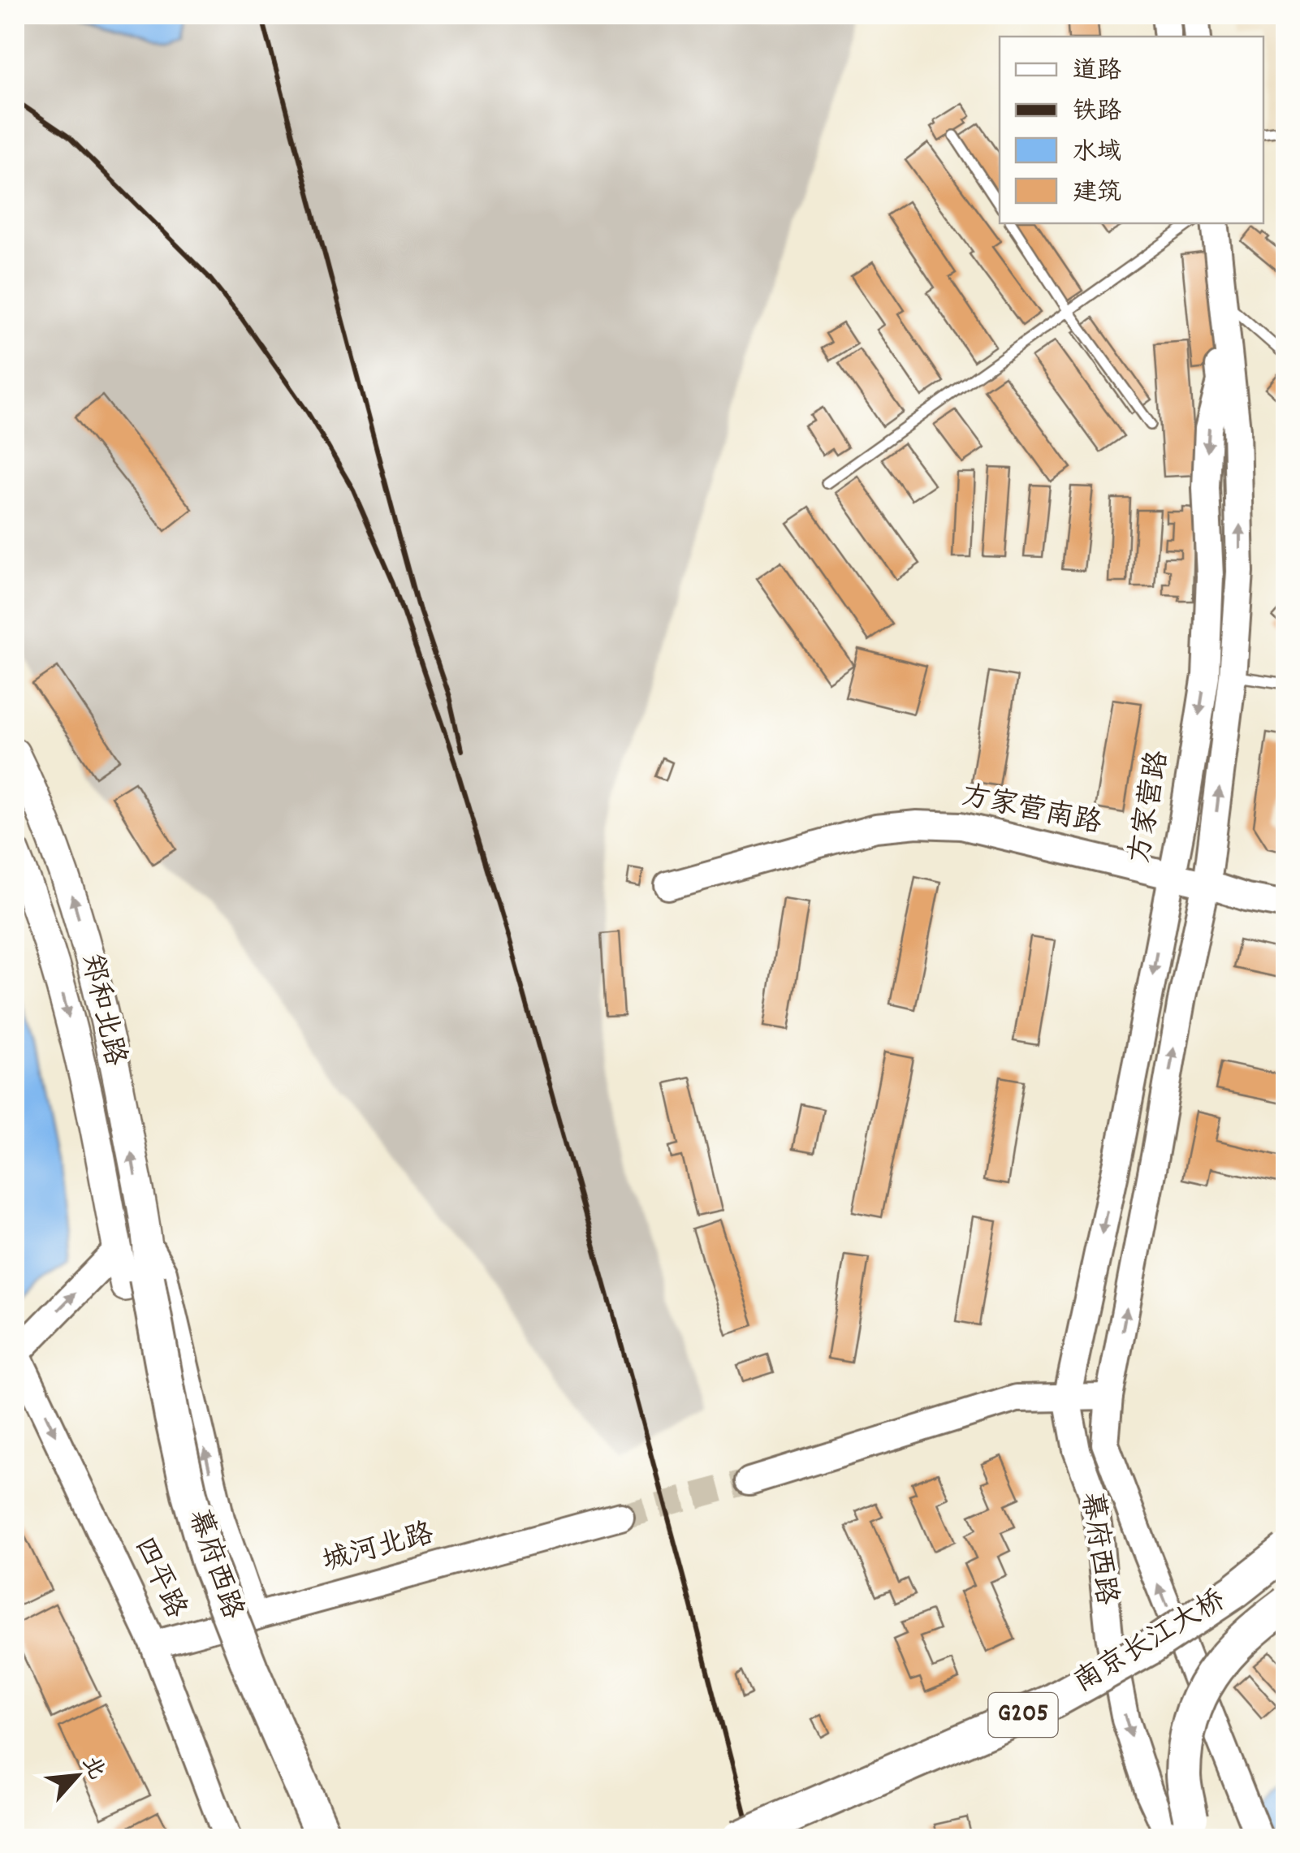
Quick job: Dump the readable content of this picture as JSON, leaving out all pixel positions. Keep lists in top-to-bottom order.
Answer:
{
  "streets": {
    "highway": ["幕府西路", "南京长江大桥", "G205"],
    "main road": [
      "方家营路",
      "方家营南路",
      "郑和北路",
      "城河北路",
      "四平路"
    ]
  },
  "crossings": [
    ["方家营路", "方家营南路"],
    ["方家营路", "幕府西路"],
    ["郑和北路", "幕府西路"],
    ["城河北路", "四平路"]
  ],
  "legend": [
    "道路",
    "铁路",
    "水域",
    "建筑"
  ],
  "north": "top right"
}
